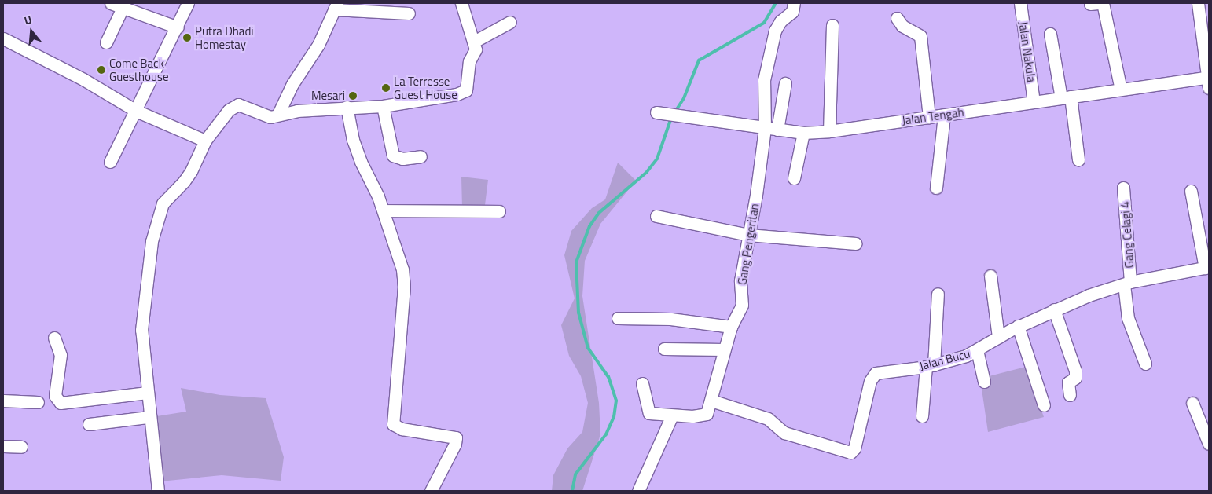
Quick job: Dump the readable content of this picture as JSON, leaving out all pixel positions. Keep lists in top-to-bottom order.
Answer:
{
  "streets": {
    "street": [
      "Jalan Nakula",
      "Jalan Tengah",
      "Gang Celagi 4",
      "Gang Pengeritan",
      "Jalan Bucu"
    ]
  },
  "crossings": [
    ["Jalan Nakula", "Jalan Tengah"],
    ["Jalan Tengah", "Gang Pengeritan"],
    ["Gang Celagi 4", "Jalan Bucu"],
    ["Gang Pengeritan", "Jalan Bucu"]
  ],
  "places": [
    "Putra Dhadi Homestay",
    "Come Back Guesthouse",
    "La Terresse Guest House",
    "Mesari"
  ],
  "north": "top"
}
